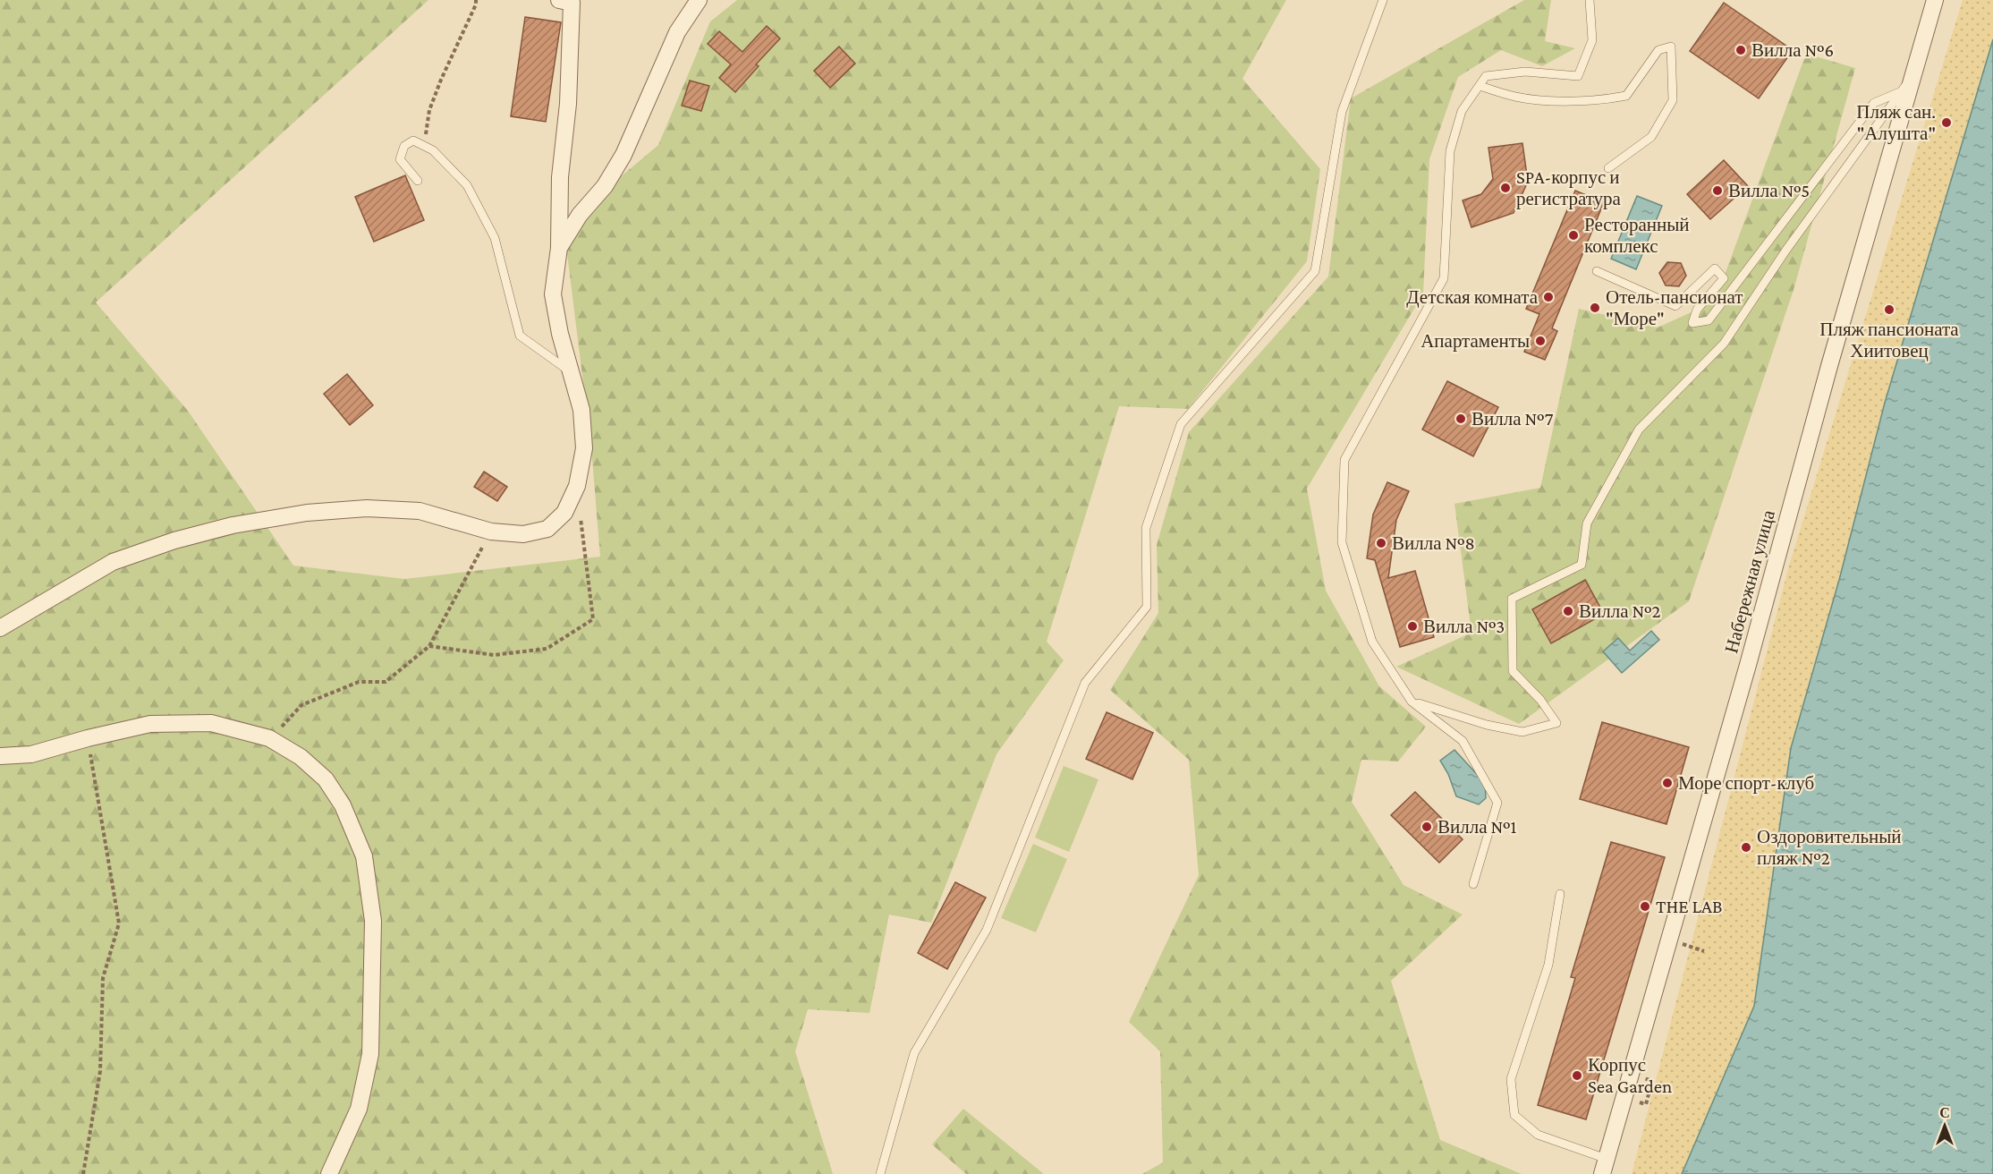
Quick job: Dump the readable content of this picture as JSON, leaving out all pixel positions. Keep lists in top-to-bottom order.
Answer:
{
  "streets": {
    "street": ["Набережная улица"]
  },
  "places": [
    "Вилла №6",
    "Пляж сан. \"Алушта\"",
    "SPA-корпус и регистратура",
    "Вилла №5",
    "Ресторанный комплекс",
    "Детская комната",
    "Отель-пансионат \"Море\"",
    "Пляж пансионата Хиитовец",
    "Апартаменты",
    "Вилла №7",
    "Вилла №8",
    "Вилла №2",
    "Вилла №3",
    "Море спорт-клуб",
    "Вилла №1",
    "Оздоровительный пляж №2",
    "THE LAB",
    "Корпус Sea Garden"
  ],
  "north": "top"
}
